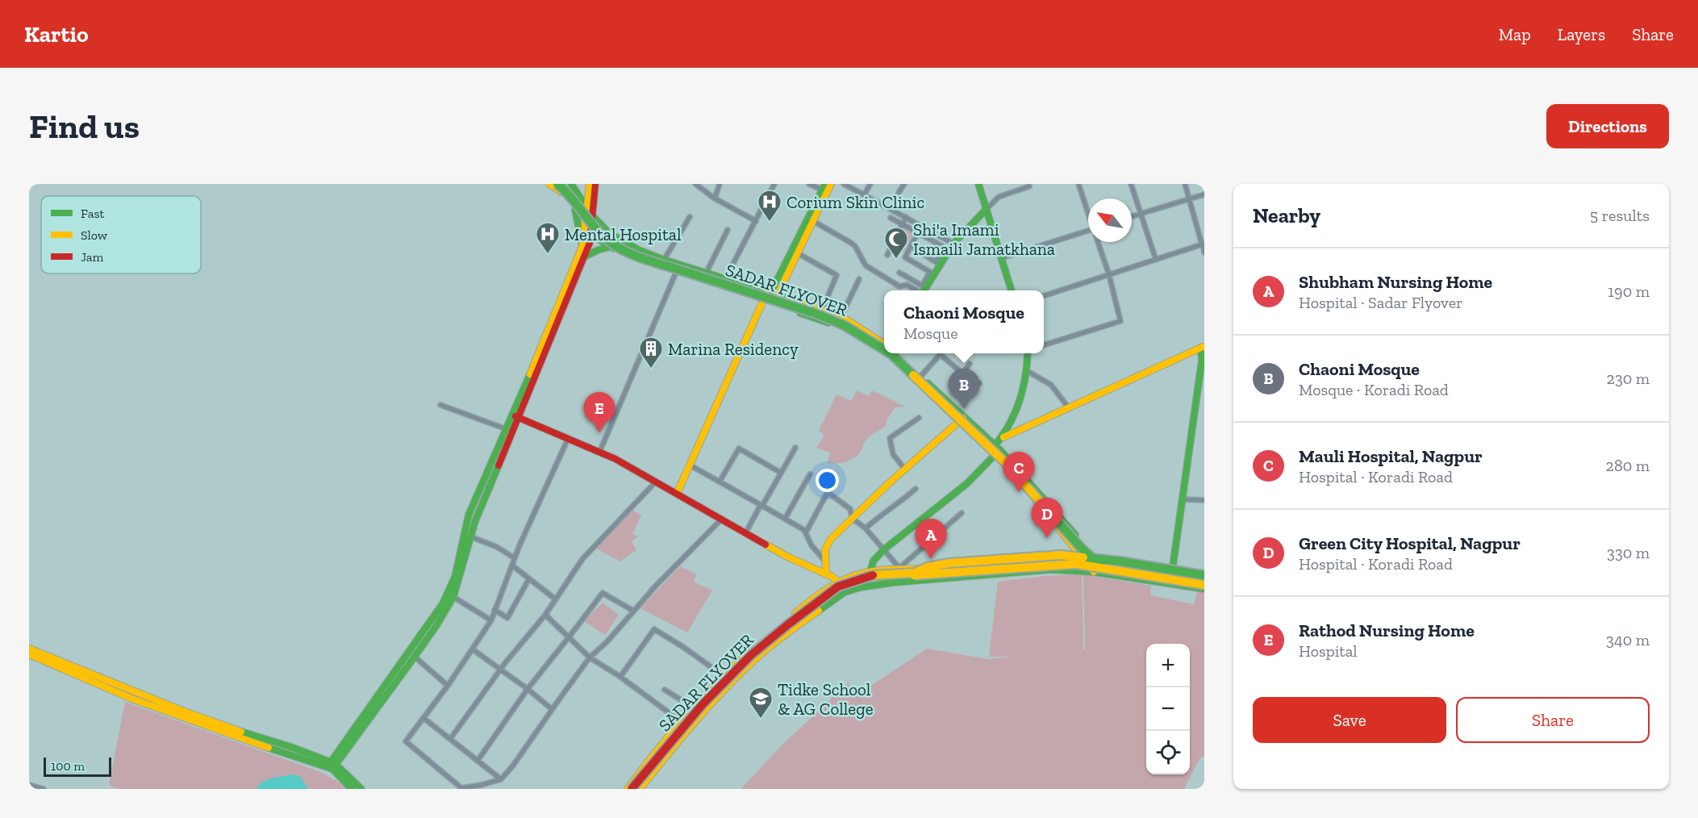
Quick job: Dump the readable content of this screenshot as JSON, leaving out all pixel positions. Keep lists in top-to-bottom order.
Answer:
{
  "streets": {
    "main road": ["SADAR FLYOVER"]
  },
  "places": {
    "hospital": ["Corium Skin Clinic", "Mental Hospital"],
    "mosque": ["Shi'a Imami Ismaili Jamatkhana"],
    "building": ["Marina Residency"],
    "school or university": ["Tidke School & AG College"]
  },
  "legend": ["Fast", "Slow", "Jam"],
  "scale_bar": "100 m",
  "north": "top left",
  "page": {
    "header": "Kartio",
    "nav": ["Map", "Layers", "Share"],
    "buttons": [
      "Directions",
      ["Save", "Share"]
    ],
    "title": "Find us",
    "heading": ["Nearby", "5 results"],
    "list": [
      {
        "mark": "A",
        "name": "Shubham Nursing Home",
        "note": "Hospital · Sadar Flyover",
        "value": "190 m"
      },
      {
        "mark": "B",
        "name": "Chaoni Mosque",
        "note": "Mosque · Koradi Road",
        "value": "230 m"
      },
      {
        "mark": "C",
        "name": "Mauli Hospital, Nagpur",
        "note": "Hospital · Koradi Road",
        "value": "280 m"
      },
      {
        "mark": "D",
        "name": "Green City Hospital, Nagpur",
        "note": "Hospital · Koradi Road",
        "value": "330 m"
      },
      {
        "mark": "E",
        "name": "Rathod Nursing Home",
        "note": "Hospital",
        "value": "340 m"
      }
    ],
    "popup": ["Chaoni Mosque", "Mosque"],
    "pins": [
      "B",
      "E",
      "C",
      "D",
      "A"
    ],
    "map_buttons": ["+", "−"],
    "scale": "100 m"
  }
}
